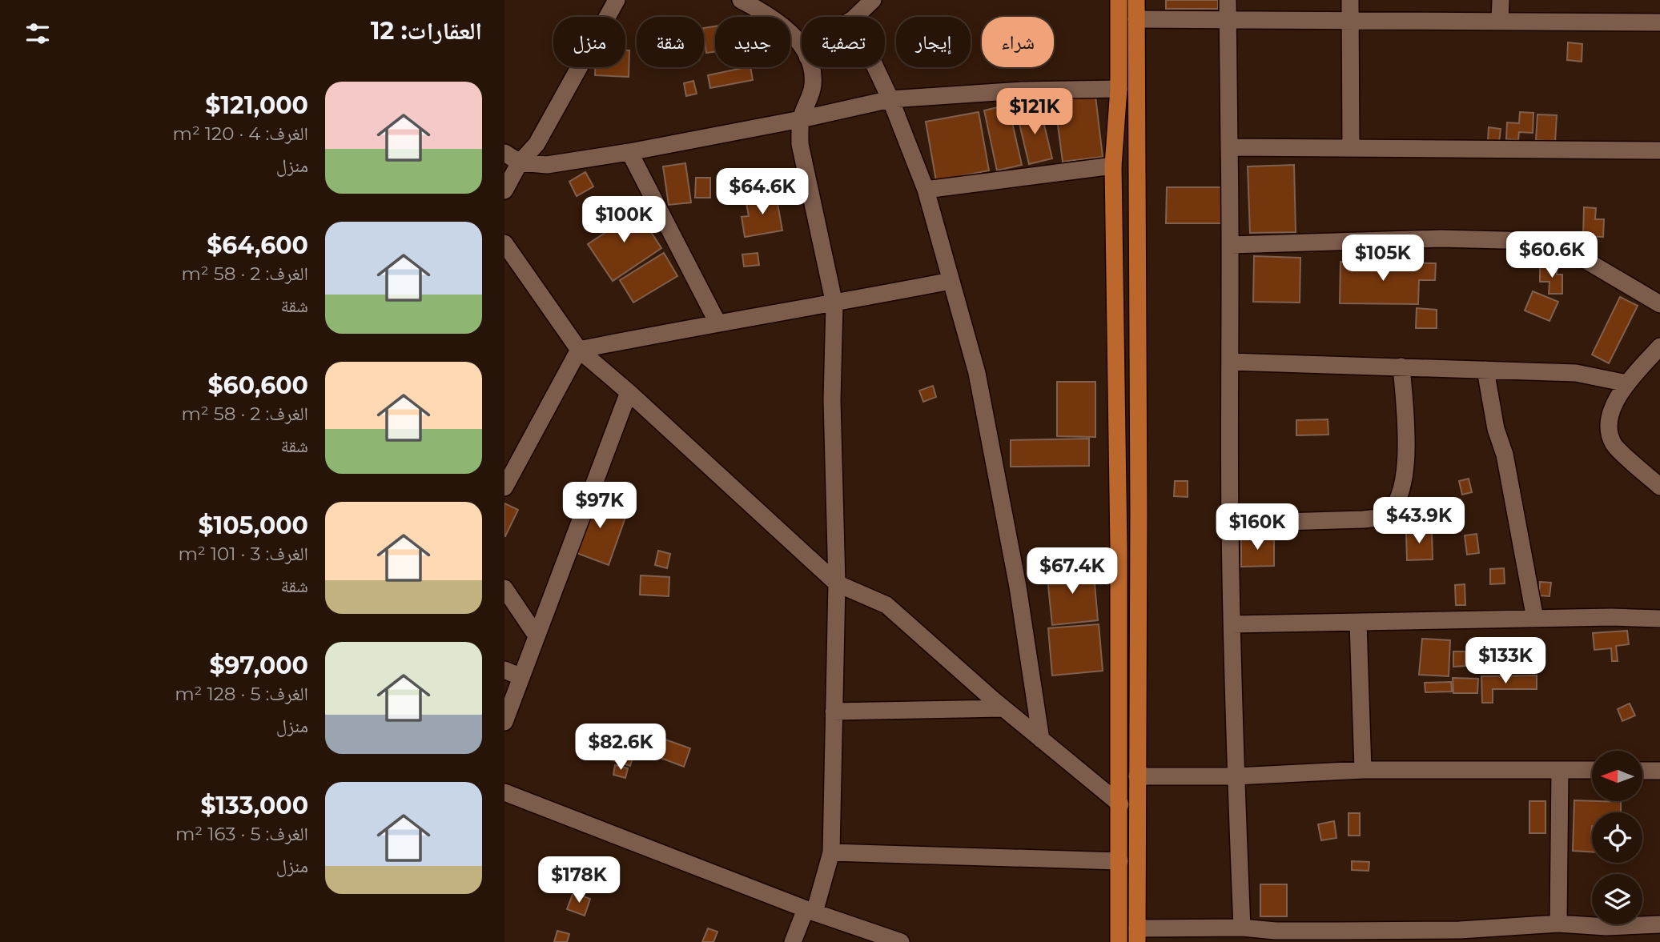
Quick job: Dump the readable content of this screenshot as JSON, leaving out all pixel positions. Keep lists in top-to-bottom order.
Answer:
{
  "north": "left",
  "page": {
    "heading": "العقارات: 12",
    "chip": [
      "شراء",
      "إيجار",
      "تصفية",
      "جديد",
      "شقة",
      "منزل"
    ],
    "list": [
      {
        "name": "$121,000",
        "note": "الغرف: 4 · 120 m² · منزل"
      },
      {
        "name": "$64,600",
        "note": "الغرف: 2 · 58 m² · شقة"
      },
      {
        "name": "$60,600",
        "note": "الغرف: 2 · 58 m² · شقة"
      },
      {
        "name": "$105,000",
        "note": "الغرف: 3 · 101 m² · شقة"
      },
      {
        "name": "$97,000",
        "note": "الغرف: 5 · 128 m² · منزل"
      },
      {
        "name": "$133,000",
        "note": "الغرف: 5 · 163 m² · منزل"
      }
    ],
    "price": [
      "$121K",
      "$64.6K",
      "$100K",
      "$60.6K",
      "$105K",
      "$97K",
      "$43.9K",
      "$160K",
      "$67.4K",
      "$133K",
      "$82.6K",
      "$178K"
    ]
  }
}
